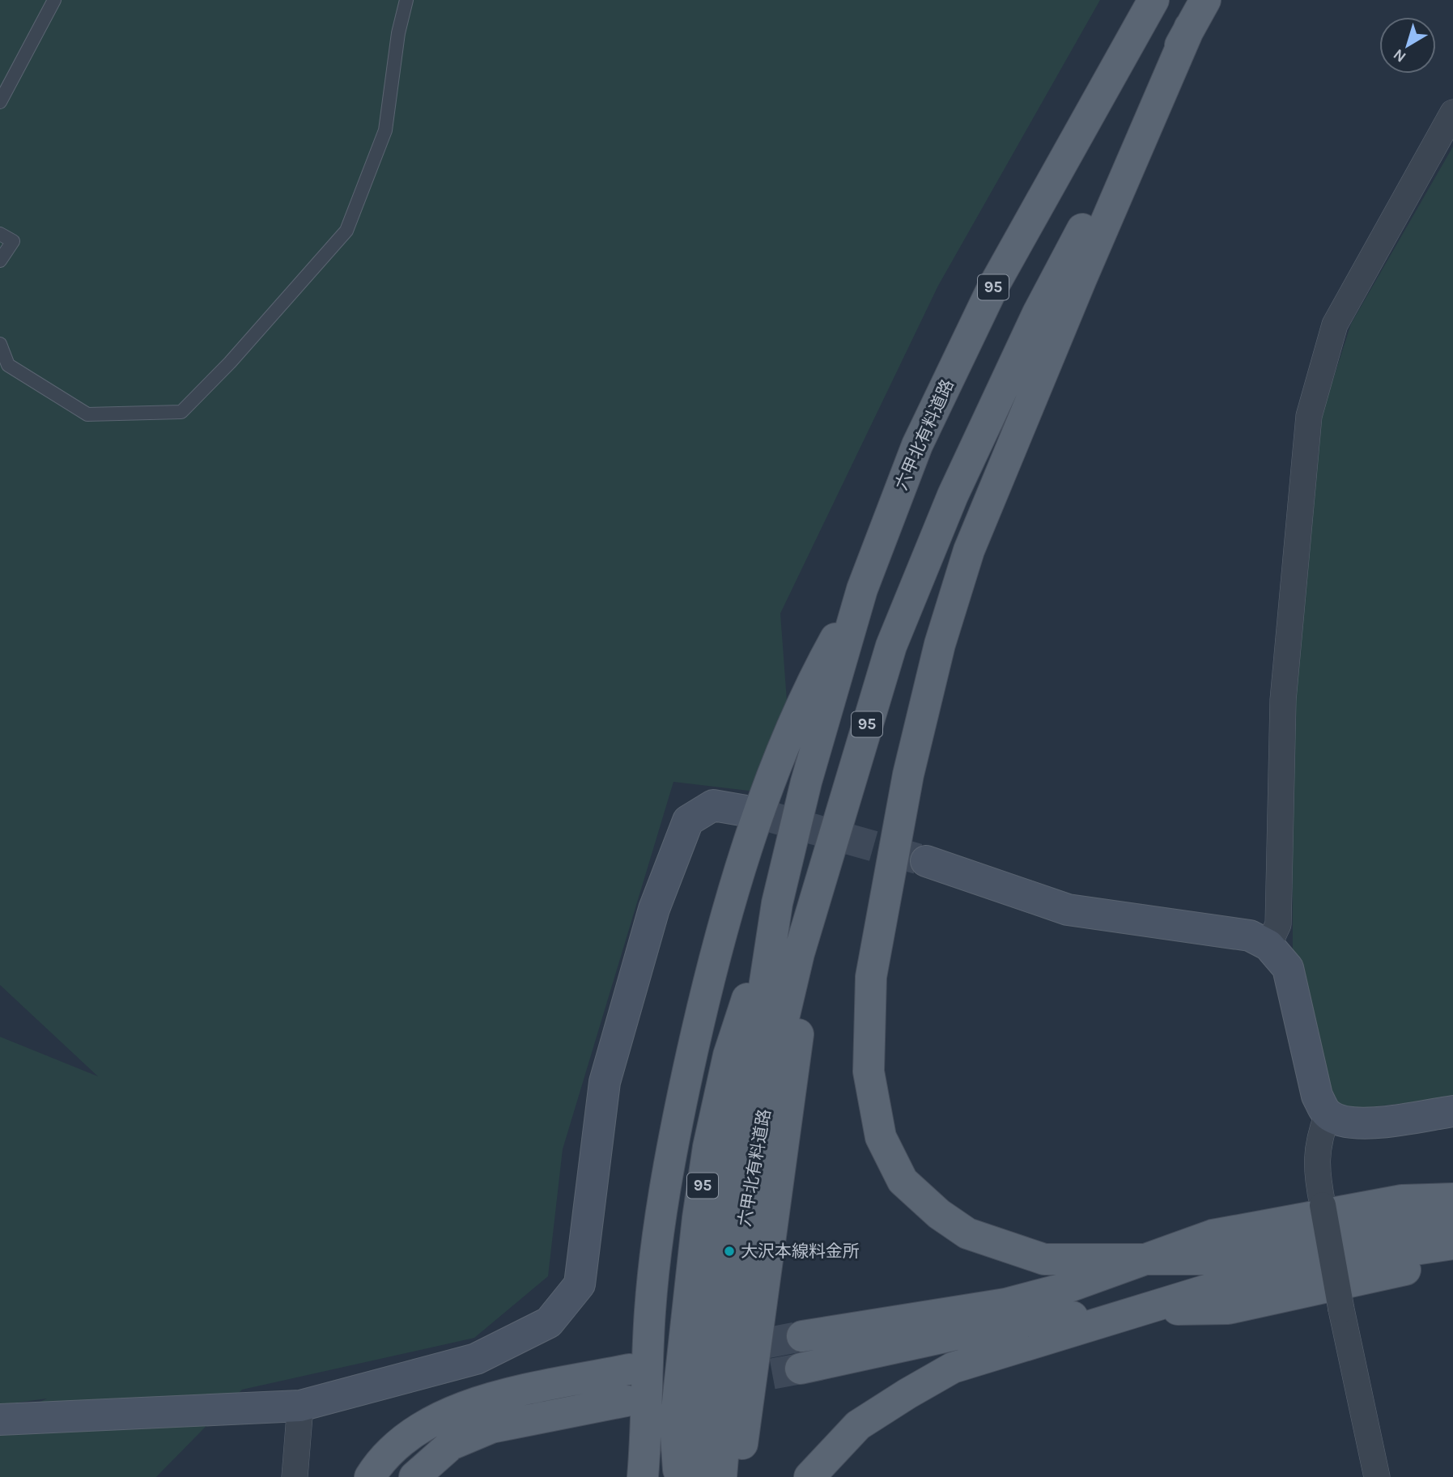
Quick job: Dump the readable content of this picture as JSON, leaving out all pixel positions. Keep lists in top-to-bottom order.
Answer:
{
  "streets": {
    "main road": ["95", "六甲北有料道路"]
  },
  "places": ["大沢本線料金所"],
  "north": "bottom left"
}
